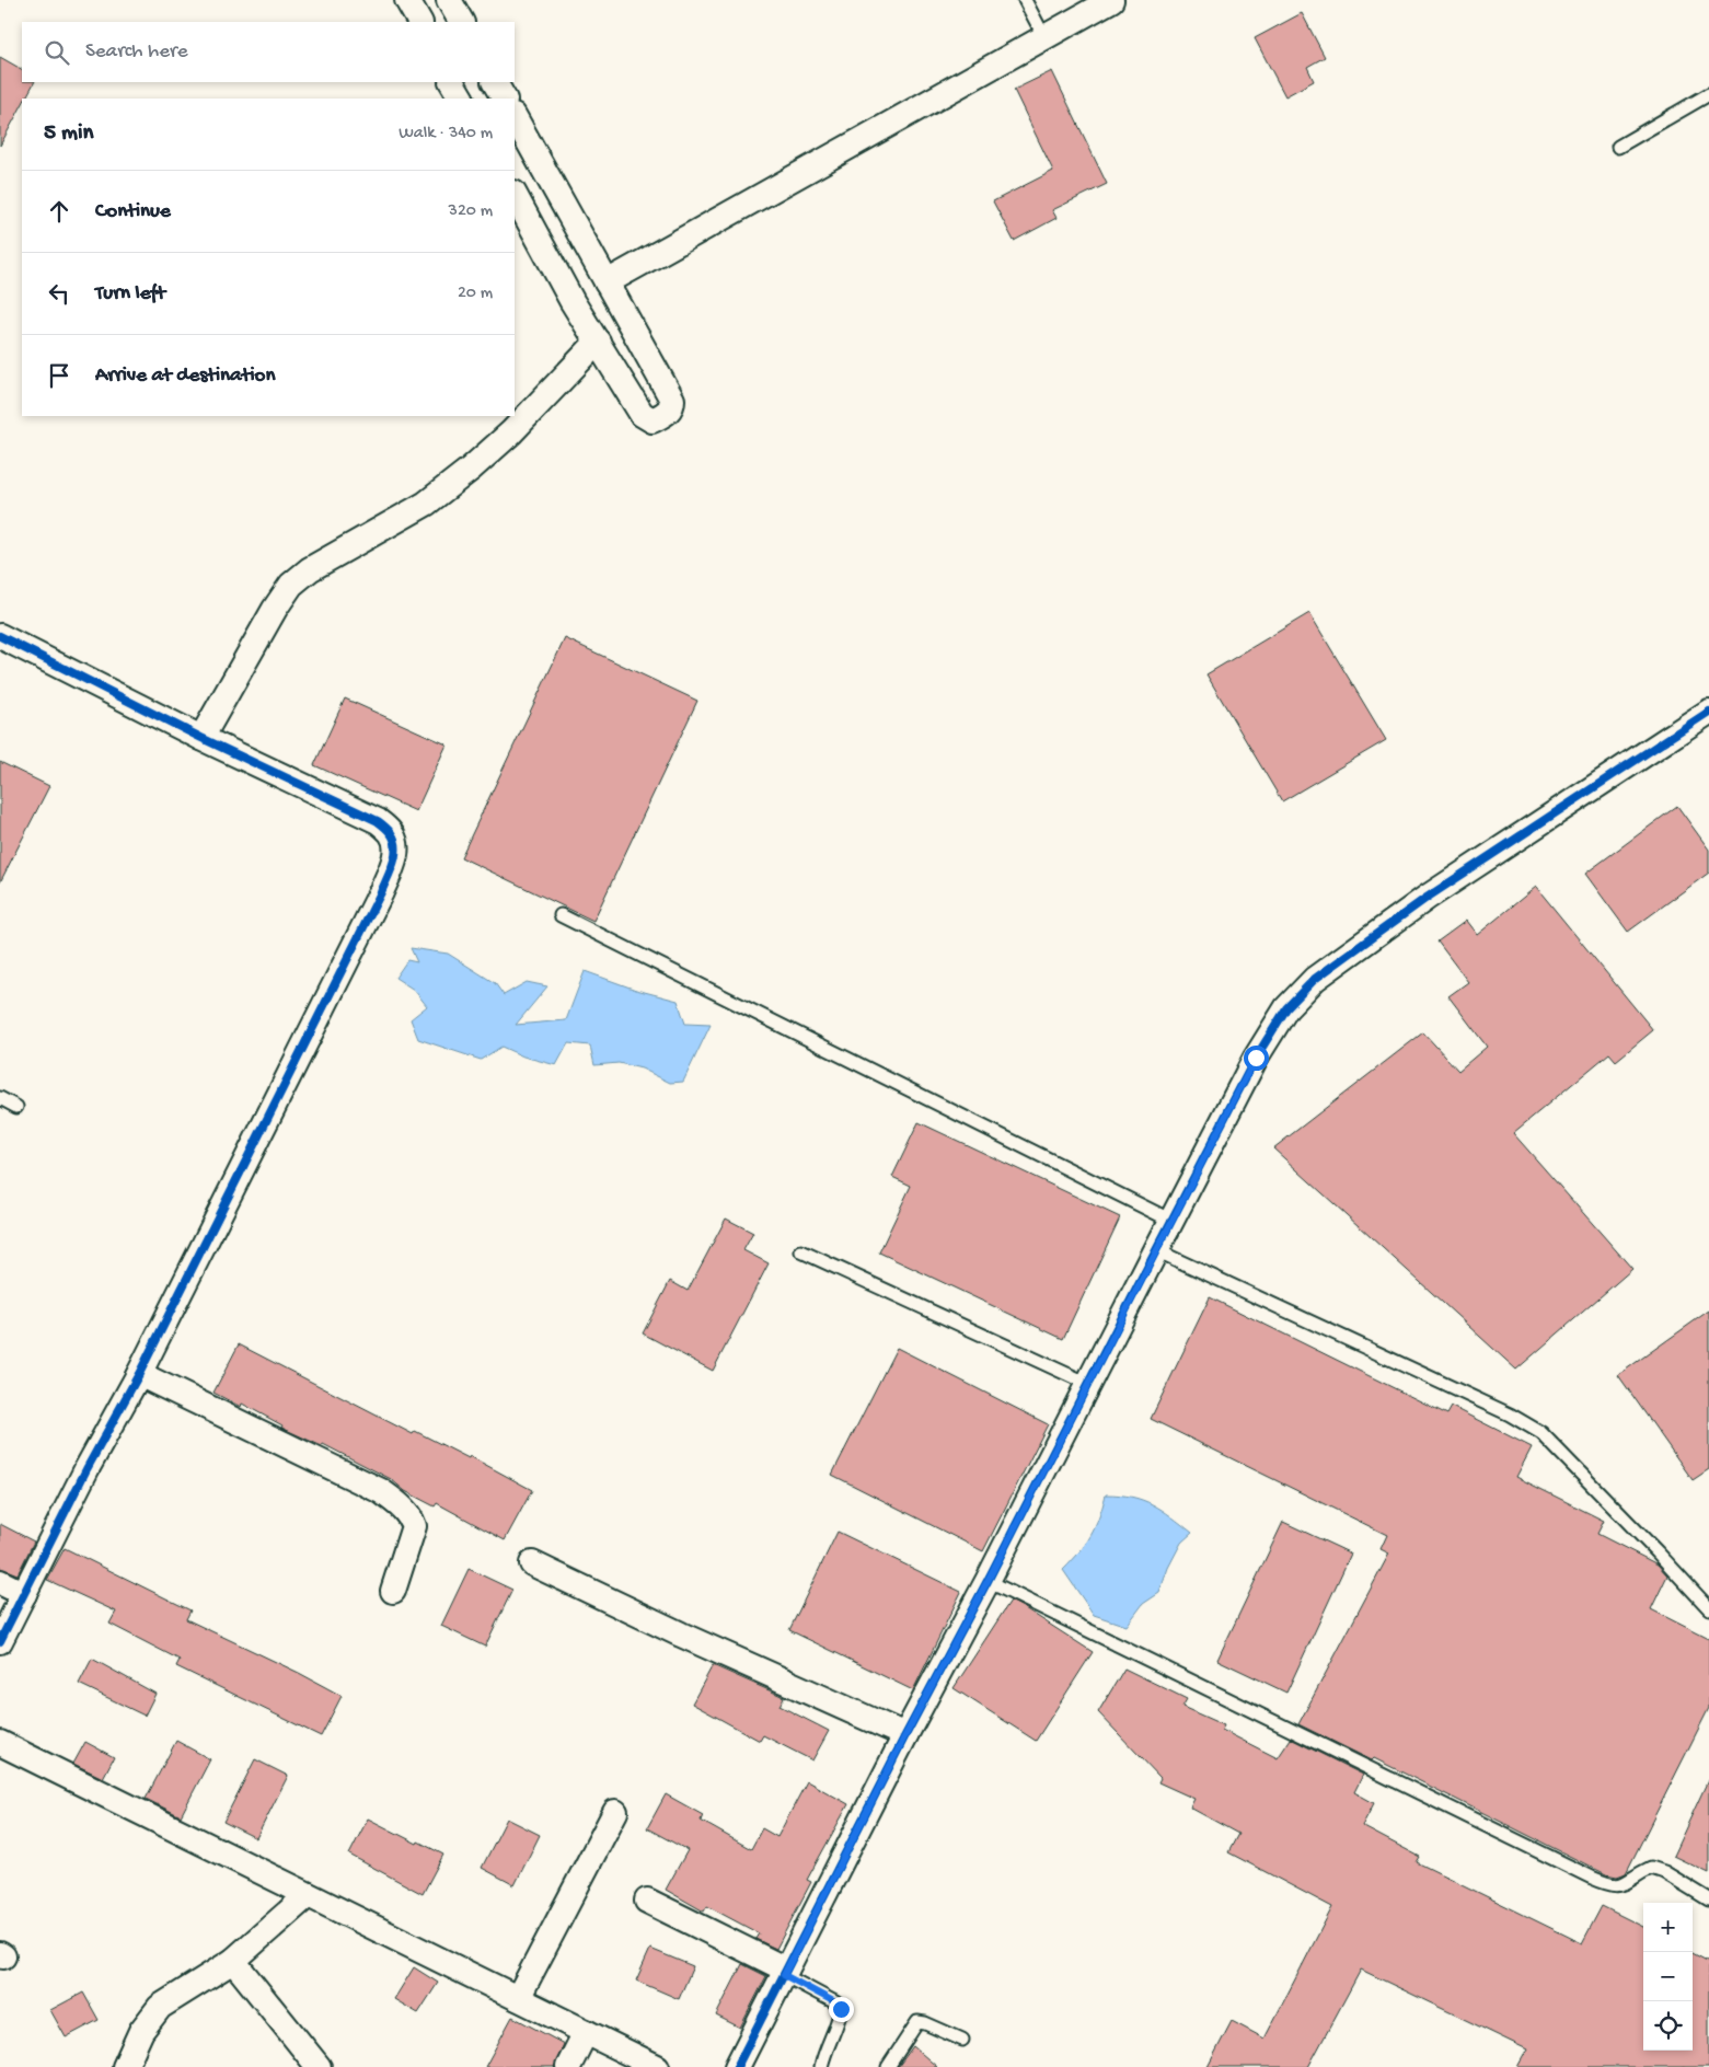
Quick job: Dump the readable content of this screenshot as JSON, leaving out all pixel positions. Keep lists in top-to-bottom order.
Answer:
{
  "page": {
    "search": "Search here",
    "heading": ["5 min", "Walk · 340 m"],
    "list": [
      ["Continue", "320 m"],
      ["Turn left", "20 m"],
      "Arrive at destination"
    ],
    "map_buttons": ["+", "−"]
  }
}
